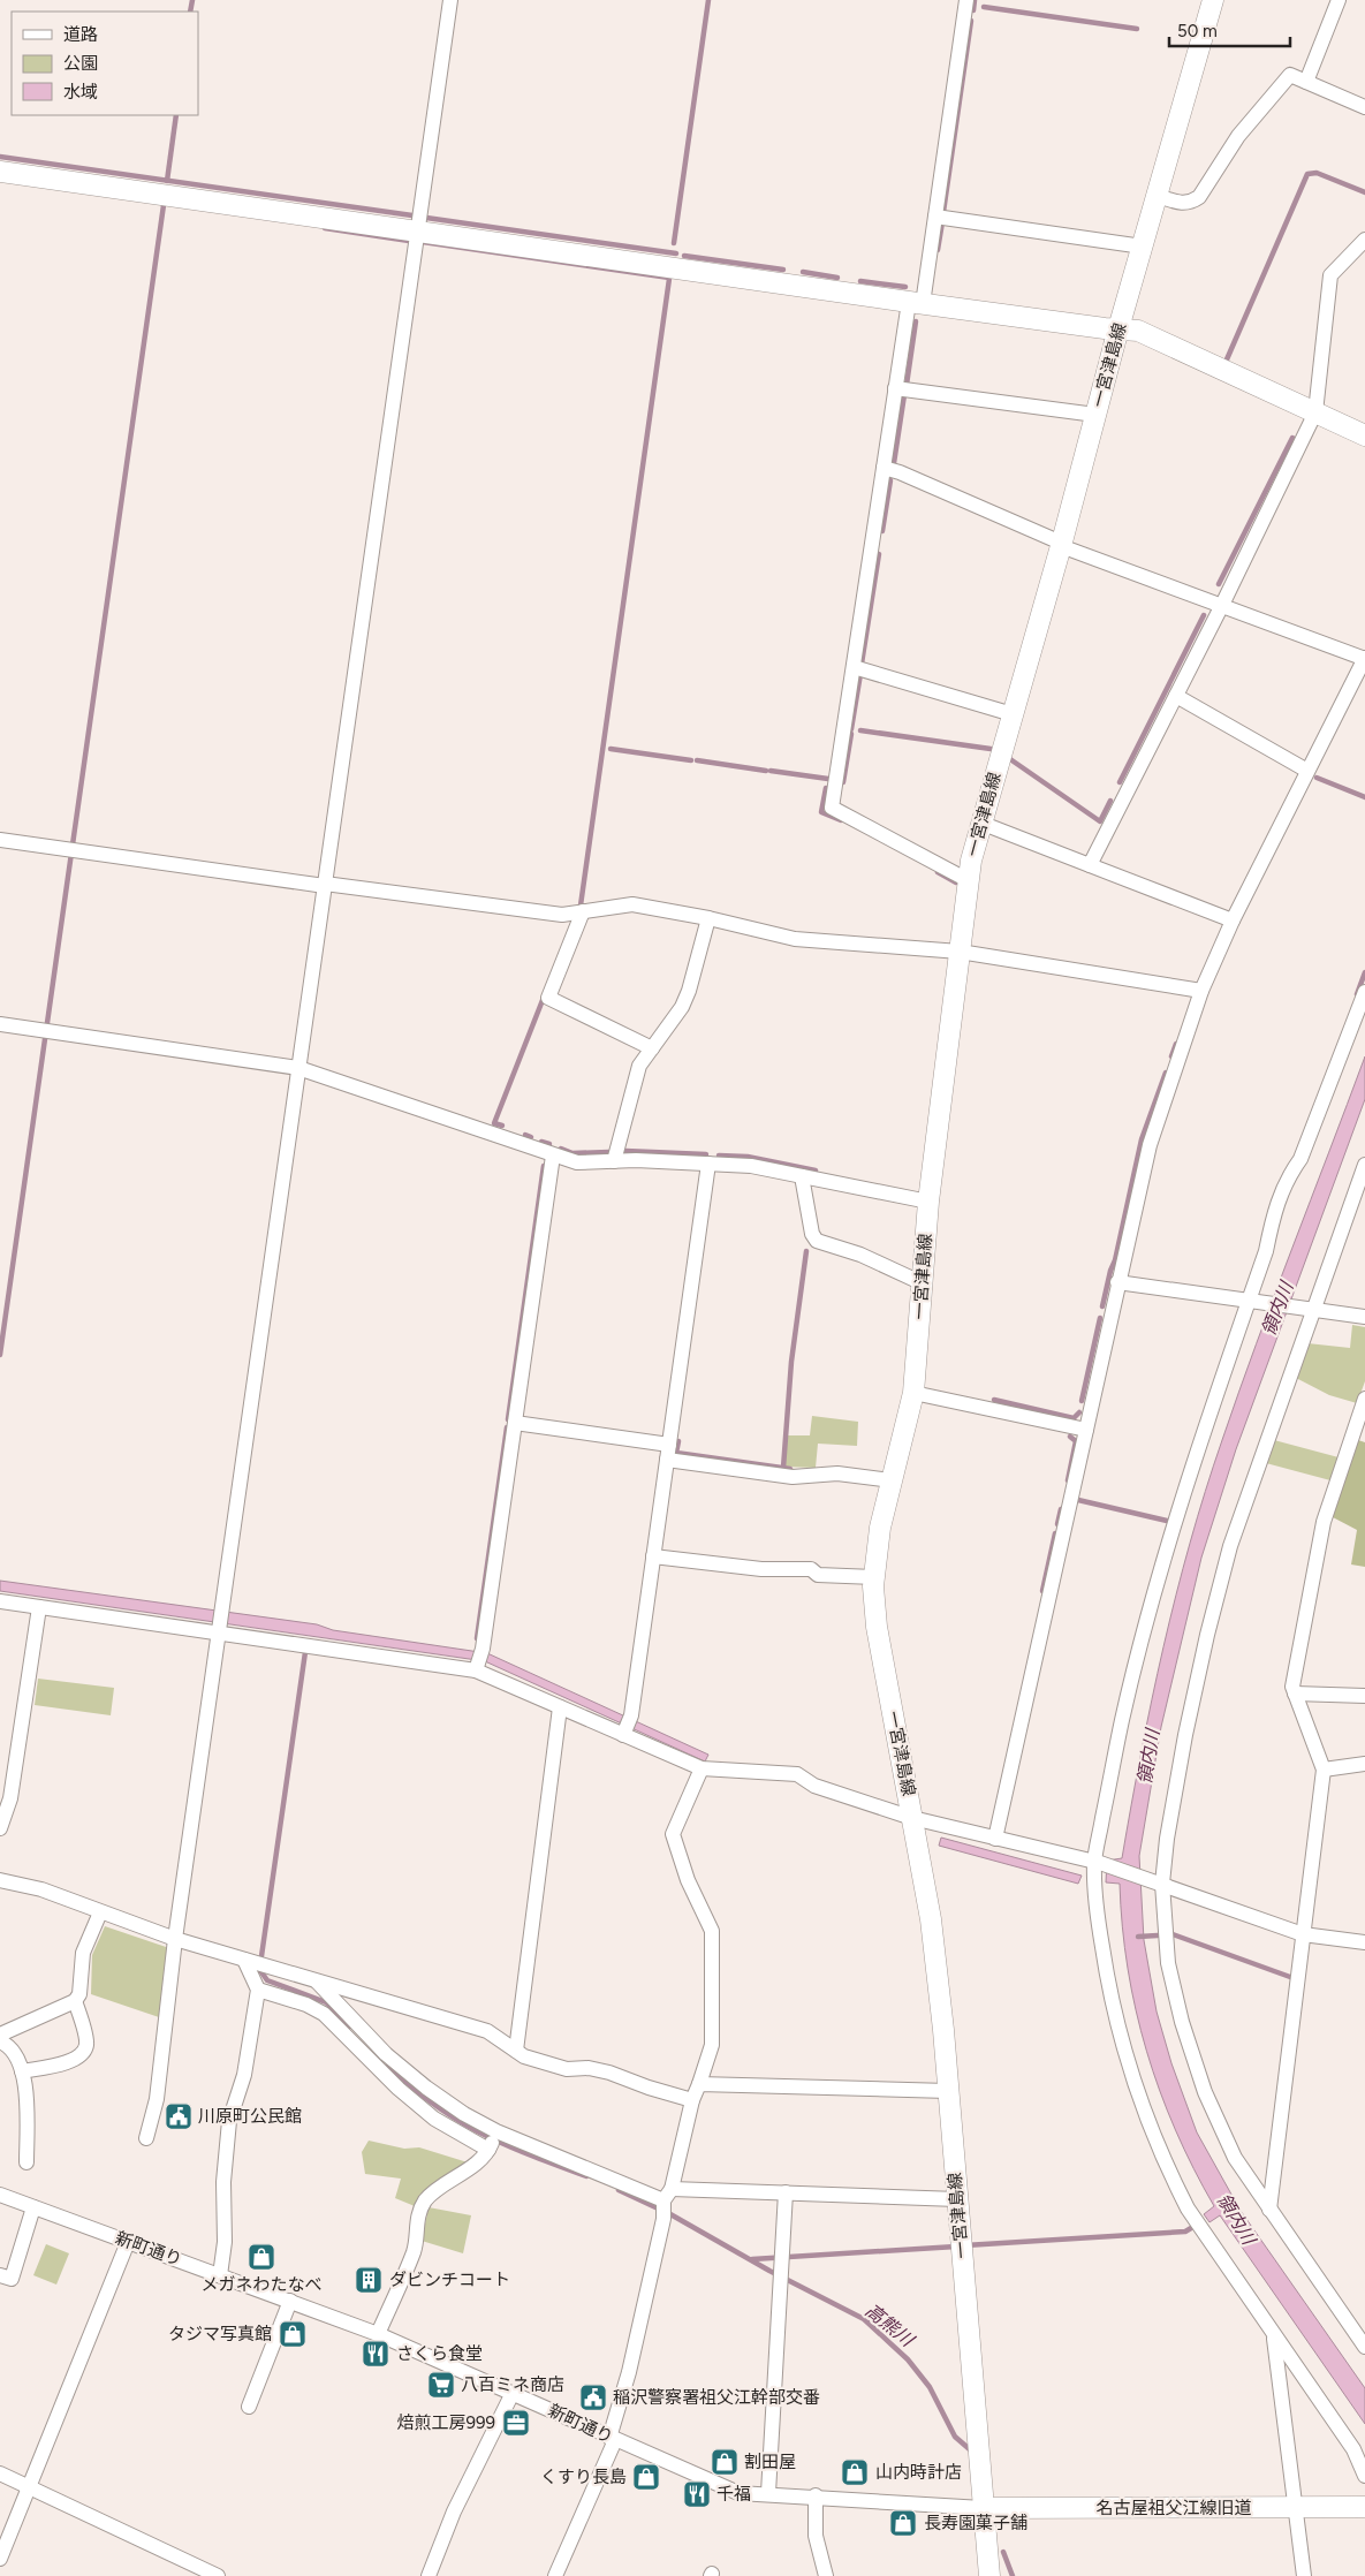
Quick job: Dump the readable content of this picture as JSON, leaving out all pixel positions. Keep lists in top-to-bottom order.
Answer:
{
  "streets": {
    "main road": ["一宮津島線", "名古屋祖父江線旧道"],
    "street": ["新町通り"]
  },
  "crossings": [
    ["一宮津島線", "新町通り"],
    ["一宮津島線", "名古屋祖父江線旧道"],
    ["新町通り", "名古屋祖父江線旧道"]
  ],
  "water": ["領内川", "高熊川"],
  "places": {
    "public building": ["川原町公民館", "稲沢警察署祖父江幹部交番"],
    "shop": [
      "メガネわたなべ",
      "タジマ写真館",
      "割田屋",
      "山内時計店",
      "くすり長島",
      "長寿園菓子舗"
    ],
    "building": ["ダビンチコート"],
    "restaurant": ["さくら食堂", "千福"],
    "supermarket": ["八百ミネ商店"],
    "office": ["焙煎工房999"]
  },
  "legend": ["道路", "公園", "水域"],
  "scale_bar": "50 m"
}
